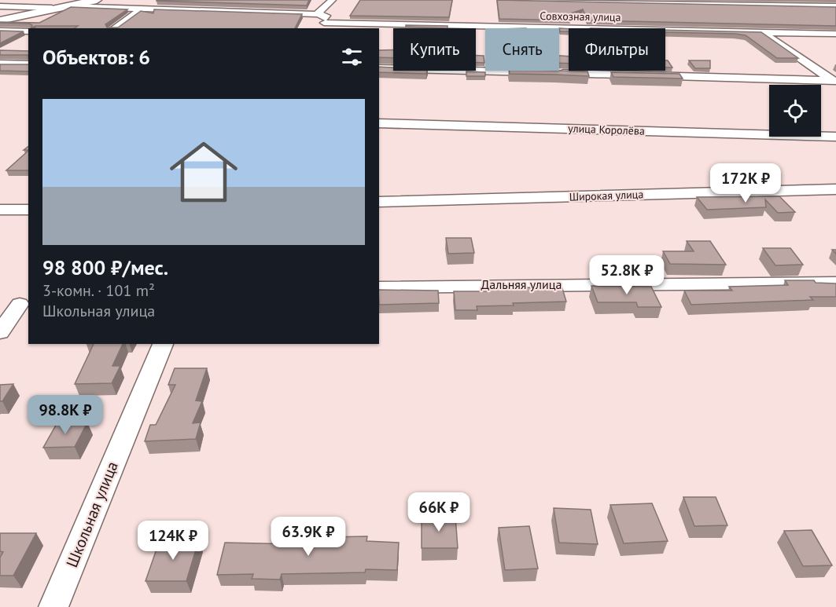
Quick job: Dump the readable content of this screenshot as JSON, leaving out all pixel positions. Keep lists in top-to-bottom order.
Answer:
{
  "streets": {
    "street": [
      "Совхозная улица",
      "улица Королёва",
      "Широкая улица",
      "Дальняя улица",
      "Школьная улица"
    ]
  },
  "page": {
    "chip": ["Купить", "Снять", "Фильтры"],
    "heading": "Объектов: 6",
    "list": [
      {
        "name": "98 800 ₽/мес.",
        "note": "3-комн. · 101 m² · Школьная улица"
      }
    ],
    "price": [
      "172K ₽",
      "52.8K ₽",
      "98.8K ₽",
      "66K ₽",
      "63.9K ₽",
      "124K ₽"
    ]
  }
}
